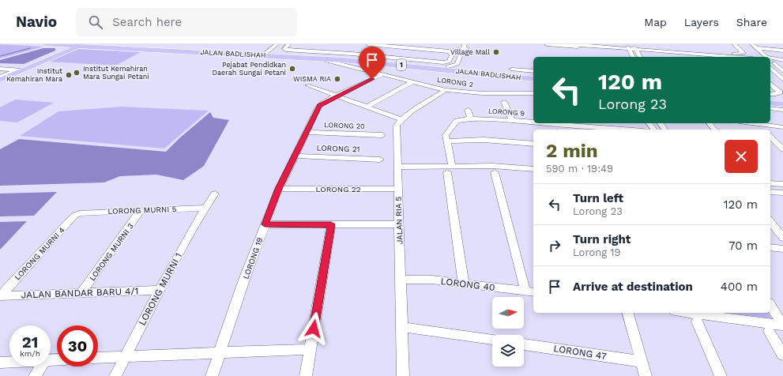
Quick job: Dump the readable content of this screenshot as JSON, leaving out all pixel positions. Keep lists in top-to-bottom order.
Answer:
{
  "streets": {
    "main road": ["JALAN BADLISHAH", "1"],
    "street": [
      "LORONG 2",
      "LORONG 9",
      "LORONG 20",
      "LORONG 21",
      "LORONG 22",
      "LORONG MURNI 5",
      "JALAN RIA 5",
      "LORONG MURNI 3",
      "LORONG MURNI 4",
      "LORONG 19",
      "LORONG 40",
      "LORONG MURNI 1",
      "JALAN BANDAR BARU 4/1",
      "LORONG 47"
    ]
  },
  "crossings": [
    ["JALAN BADLISHAH", "LORONG 2"],
    ["LORONG 2", "LORONG 19"],
    ["LORONG 20", "LORONG 19"],
    ["LORONG 21", "LORONG 19"],
    ["LORONG 22", "JALAN RIA 5"],
    ["LORONG 22", "LORONG 19"],
    ["LORONG MURNI 5", "LORONG MURNI 3"],
    ["LORONG MURNI 5", "LORONG MURNI 4"],
    ["LORONG MURNI 5", "LORONG MURNI 1"],
    ["JALAN RIA 5", "LORONG 40"],
    ["LORONG MURNI 3", "JALAN BANDAR BARU 4/1"],
    ["LORONG MURNI 4", "JALAN BANDAR BARU 4/1"],
    ["LORONG MURNI 1", "JALAN BANDAR BARU 4/1"]
  ],
  "places": [
    "Village Mall",
    "Pejabat Pendidkan Daerah Sungai Petani",
    "Institut Kemahiran Mara Sungai Petani",
    "Institut Kemahiran Mara",
    "WISMA RIA"
  ],
  "north": "right",
  "page": {
    "header": "Navio",
    "search": "Search here",
    "nav": ["Map", "Layers", "Share"],
    "turn": ["120 m", "Lorong 23"],
    "heading": ["2 min", "590 m · 19:49"],
    "list": [
      {
        "name": "Turn left",
        "note": "Lorong 23",
        "value": "120 m"
      },
      {
        "name": "Turn right",
        "note": "Lorong 19",
        "value": "70 m"
      },
      {
        "name": "Arrive at destination",
        "value": "400 m"
      }
    ],
    "speed": "21 km/h",
    "limit": "30"
  }
}
